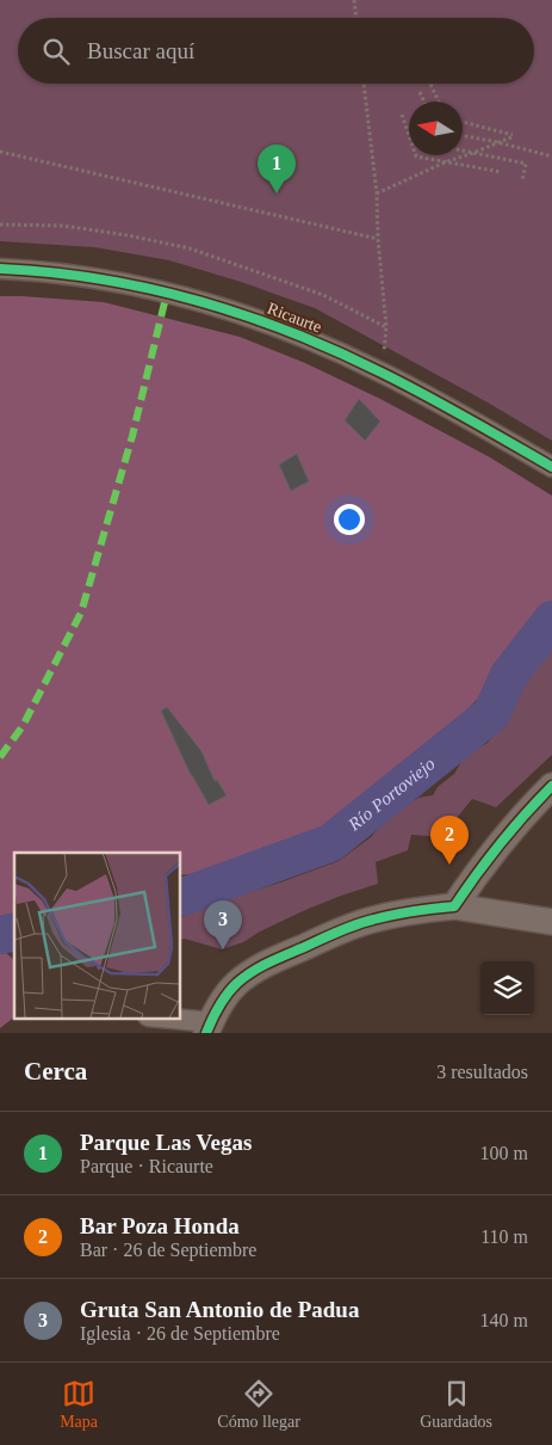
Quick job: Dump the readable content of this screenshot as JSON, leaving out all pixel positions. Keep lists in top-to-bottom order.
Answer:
{
  "streets": {
    "street": ["Ricaurte"]
  },
  "water": ["Río Portoviejo"],
  "north": "left",
  "page": {
    "search": "Buscar aquí",
    "pins": ["1", "2", "3"],
    "heading": ["Cerca", "3 resultados"],
    "list": [
      {
        "mark": "1",
        "name": "Parque Las Vegas",
        "note": "Parque · Ricaurte",
        "value": "100 m"
      },
      {
        "mark": "2",
        "name": "Bar Poza Honda",
        "note": "Bar · 26 de Septiembre",
        "value": "110 m"
      },
      {
        "mark": "3",
        "name": "Gruta San Antonio de Padua",
        "note": "Iglesia · 26 de Septiembre",
        "value": "140 m"
      }
    ],
    "nav": ["Mapa", "Cómo llegar", "Guardados"]
  }
}
